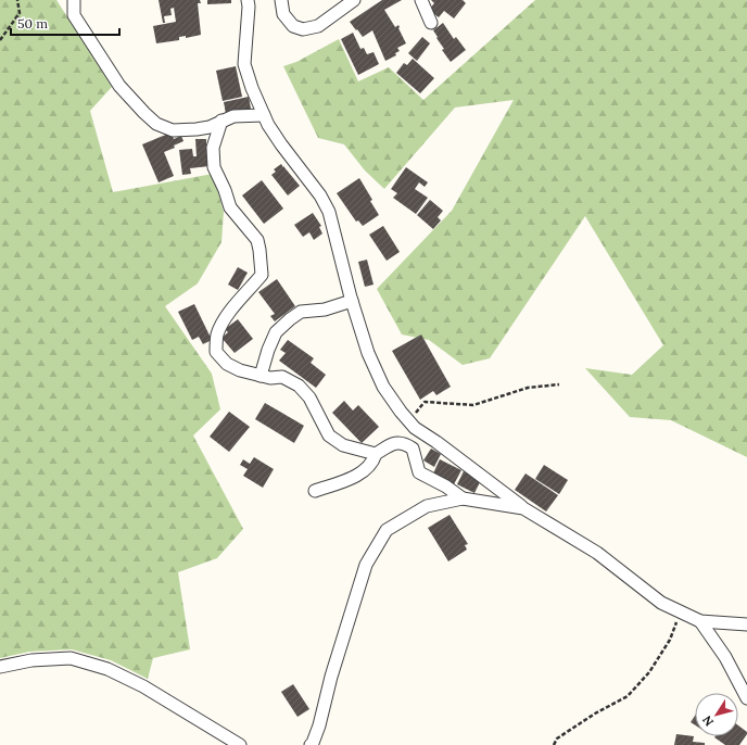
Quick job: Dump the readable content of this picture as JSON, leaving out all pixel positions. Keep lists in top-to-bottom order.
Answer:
{
  "scale_bar": "50 m",
  "north": "bottom left"
}
